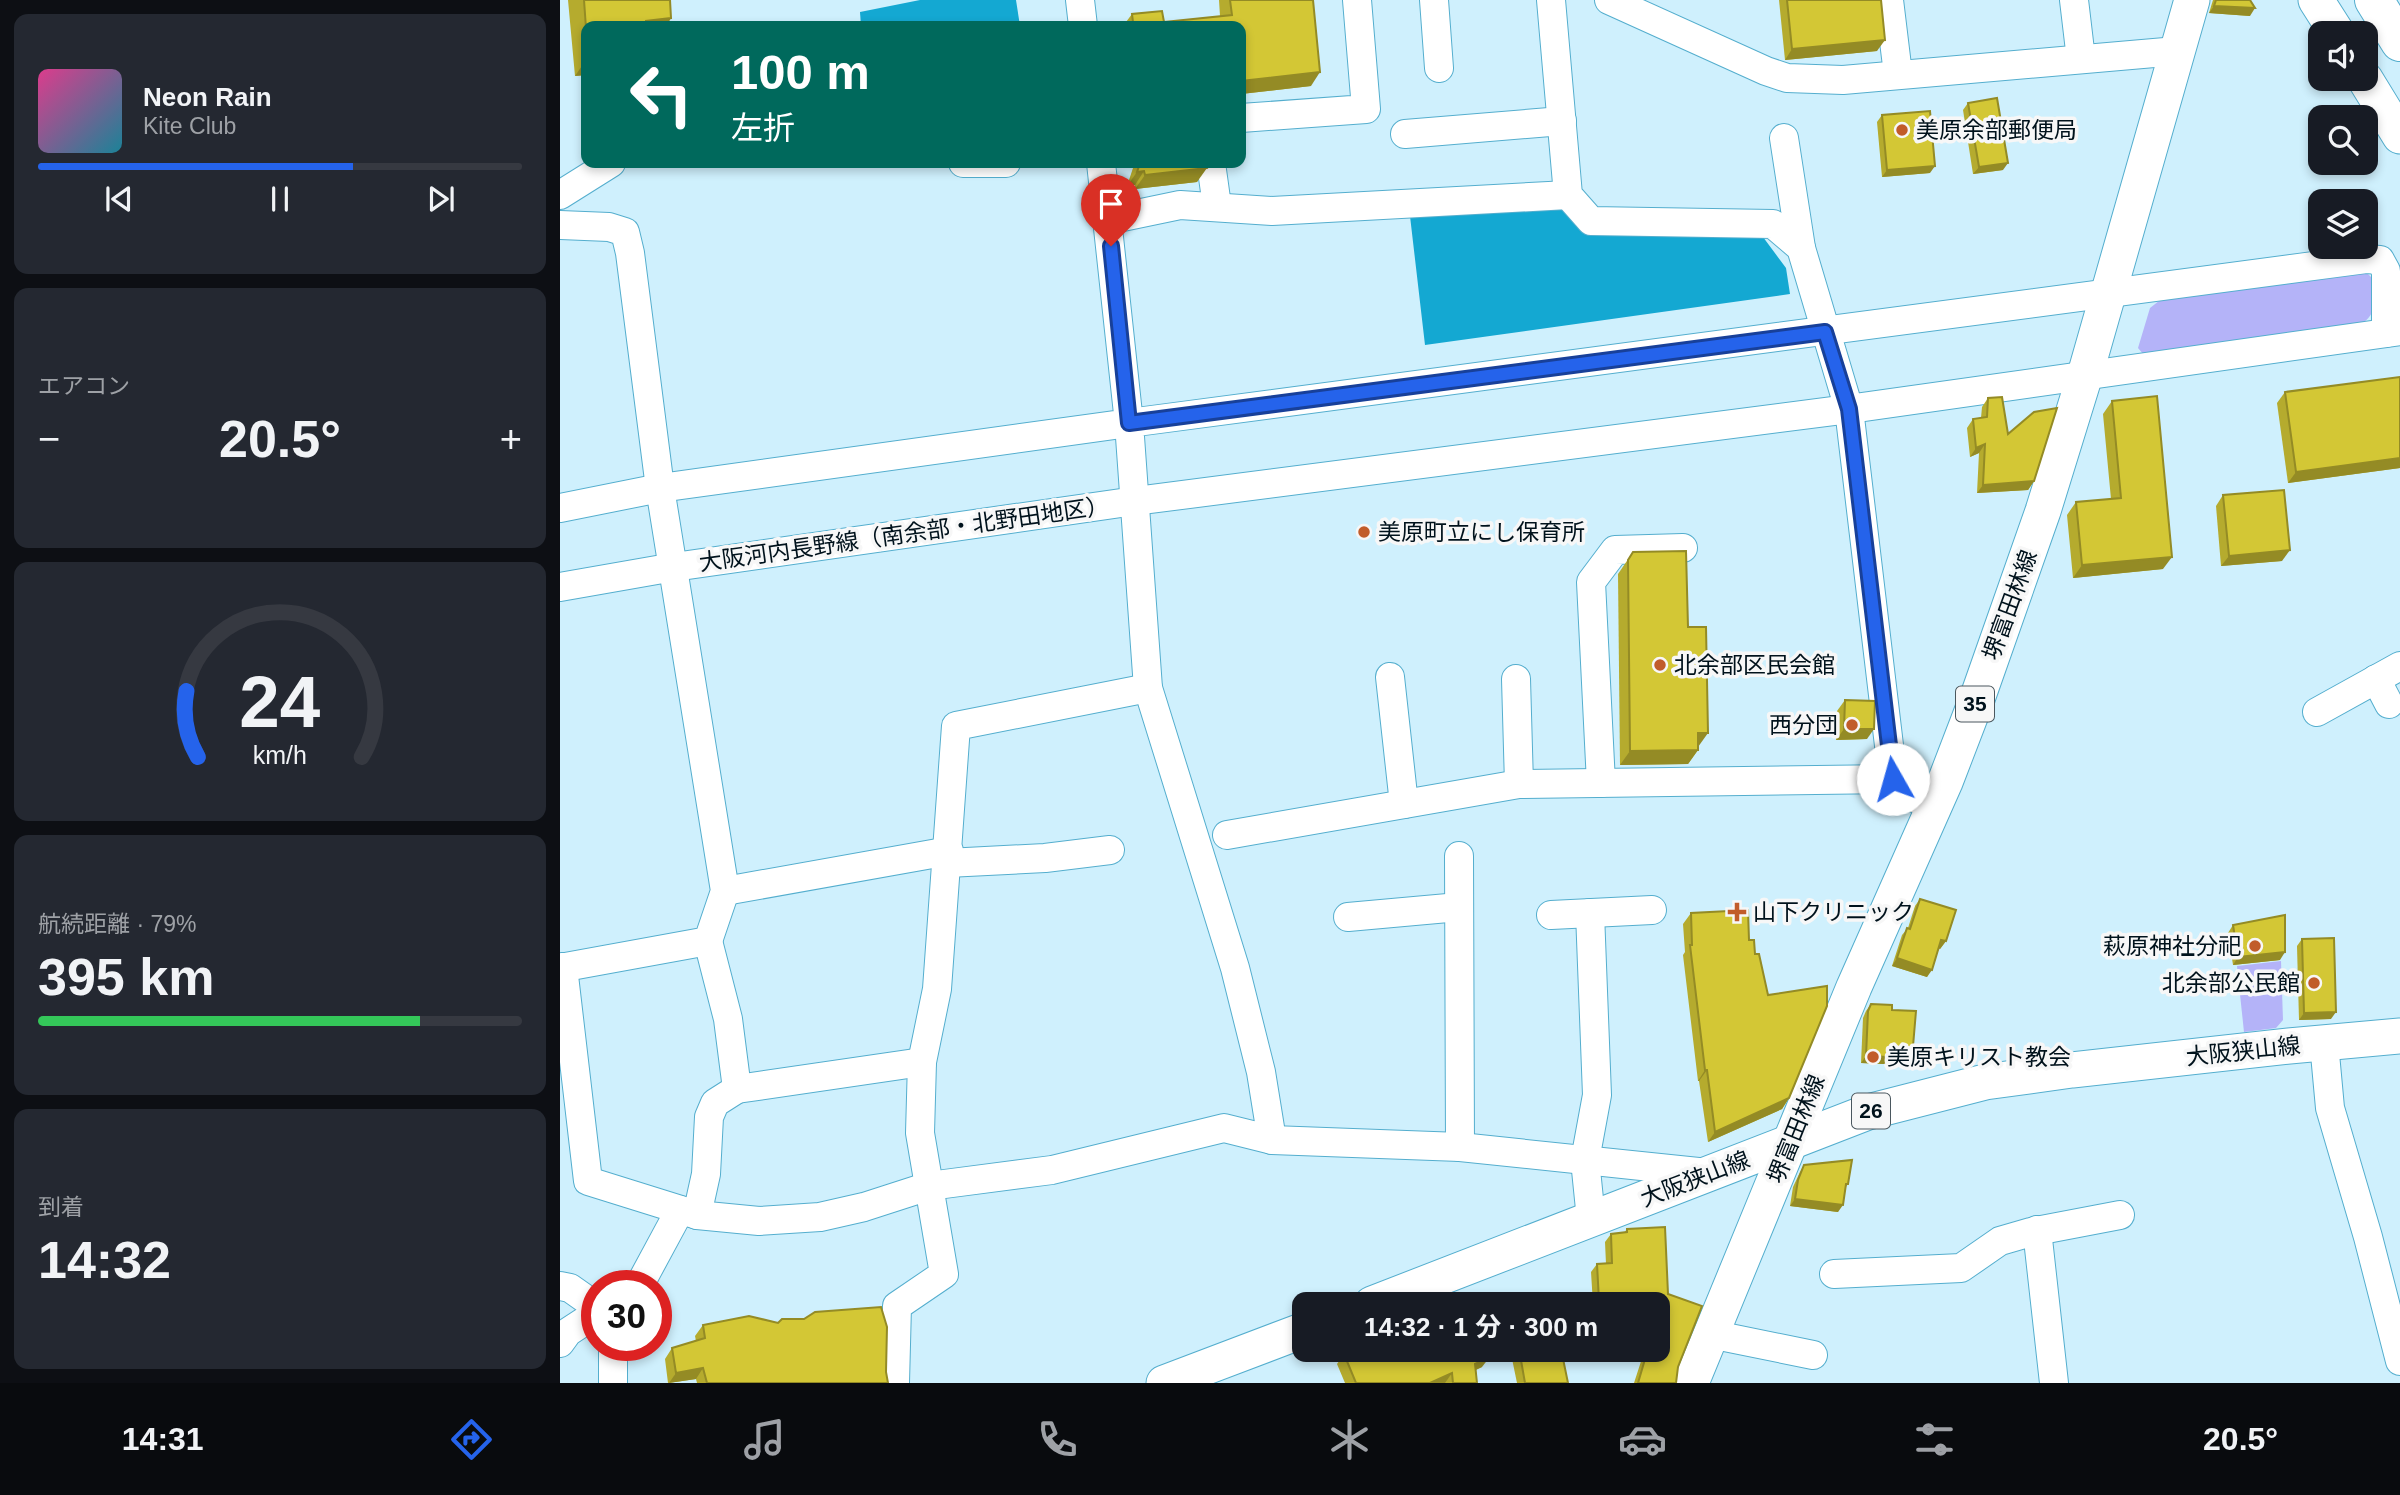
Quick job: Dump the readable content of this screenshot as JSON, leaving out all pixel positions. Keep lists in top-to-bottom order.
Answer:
{
  "streets": {
    "main road": [
      "堺富田林線",
      "35",
      "大阪狭山線",
      "26"
    ],
    "street": ["大阪河内長野線（南余部・北野田地区）"]
  },
  "crossings": [
    ["大阪河内長野線（南余部・北野田地区）", "堺富田林線"],
    ["堺富田林線", "大阪狭山線"]
  ],
  "places": {
    "other": [
      "美原余部郵便局",
      "美原町立にし保育所",
      "北余部区民会館",
      "西分団",
      "萩原神社分祀",
      "北余部公民館",
      "美原キリスト教会"
    ],
    "health": ["山下クリニック"]
  },
  "page": {
    "turn": ["100 m", "左折"],
    "song": ["Neon Rain", "Kite Club"],
    "tile": [
      "エアコン",
      ["航続距離 · 79%", "395 km"],
      ["到着", "14:32"]
    ],
    "heat": ["−", "20.5°", "+"],
    "limit": "30",
    "trip": "14:32 · 1 分 · 300 m",
    "tabs": ["14:31", "20.5°"],
    "gauge": ["24", "km/h"]
  }
}
